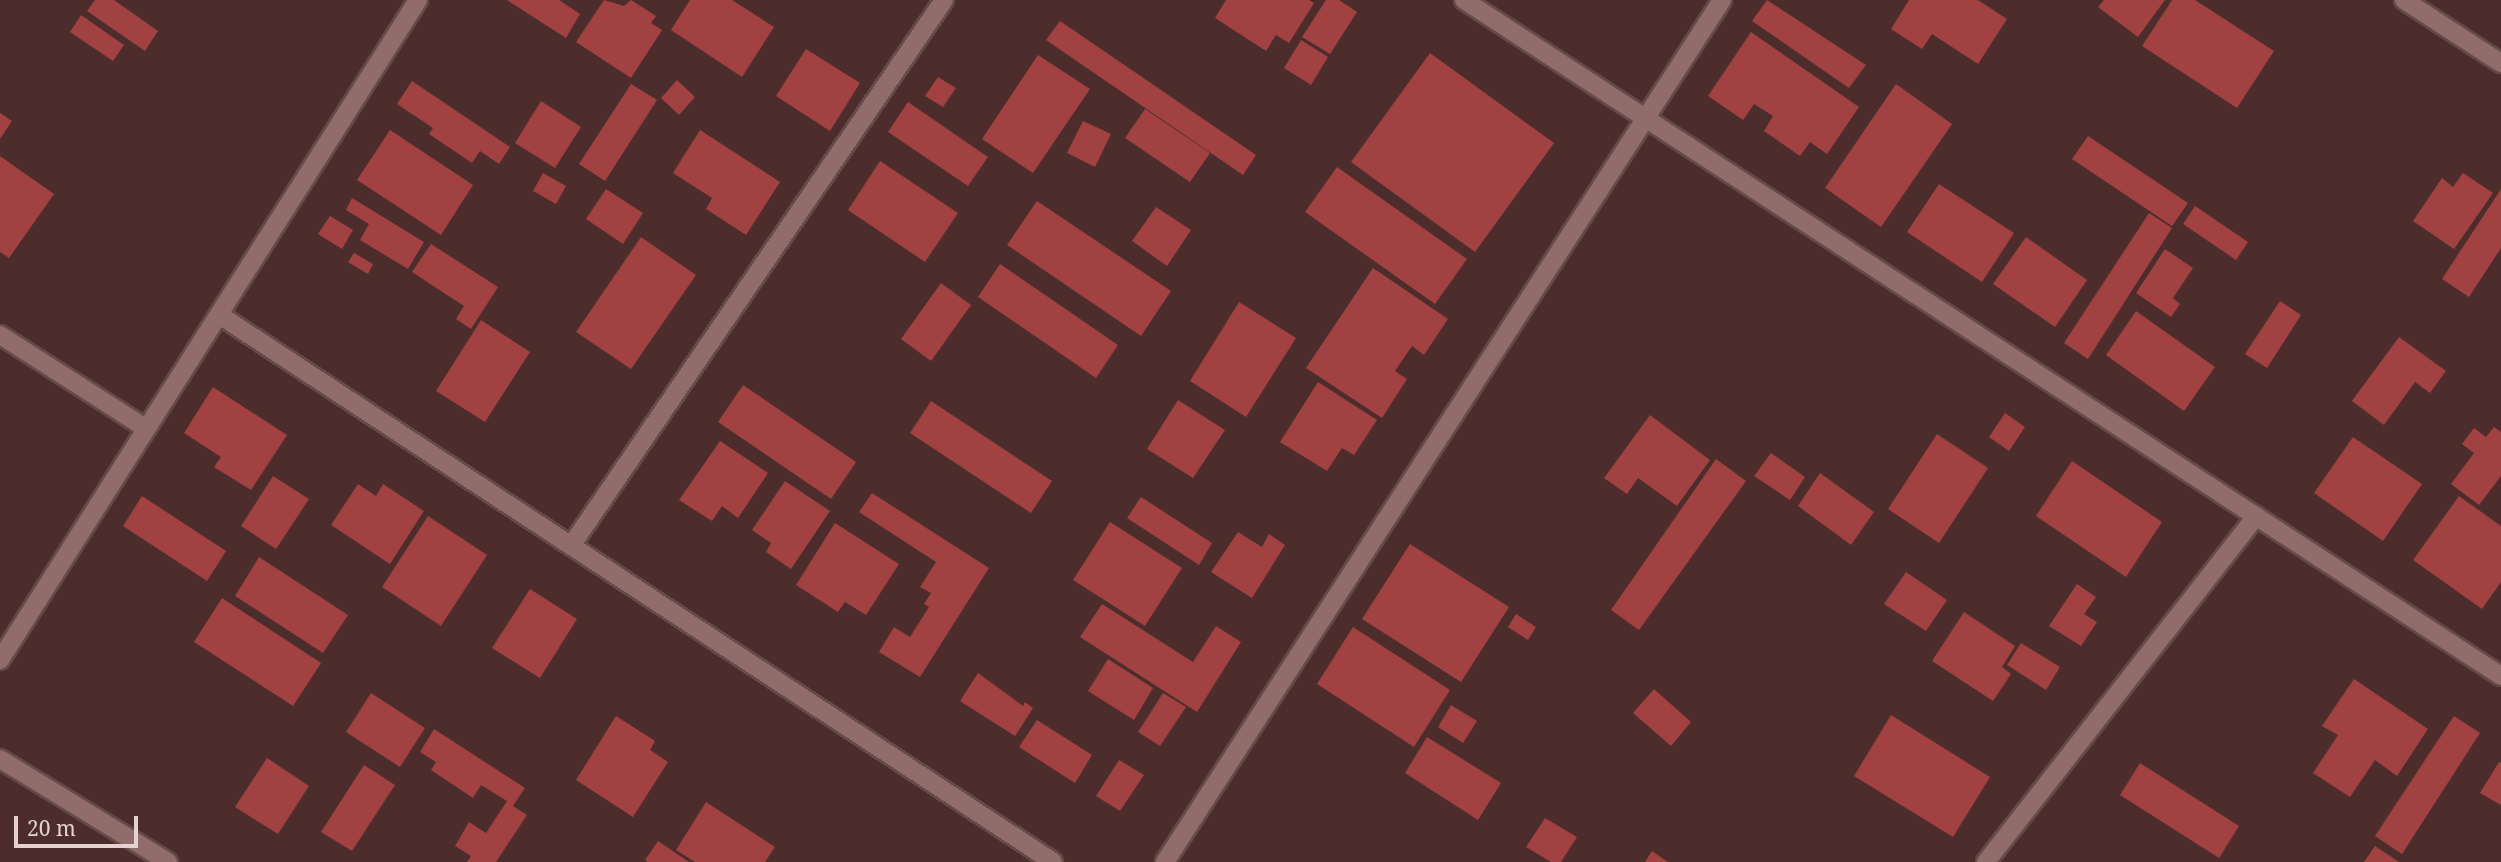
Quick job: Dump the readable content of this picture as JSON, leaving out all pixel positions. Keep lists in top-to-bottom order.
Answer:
{
  "scale_bar": "20 m"
}
